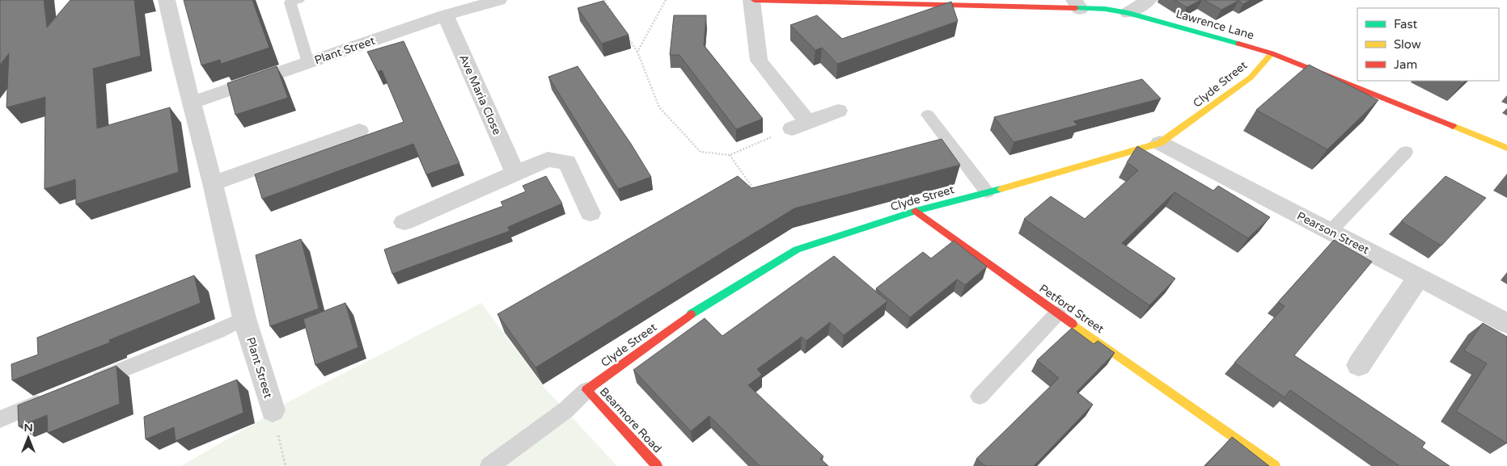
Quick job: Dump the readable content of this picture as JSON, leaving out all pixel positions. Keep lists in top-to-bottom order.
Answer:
{
  "streets": {
    "street": [
      "Lawrence Lane",
      "Plant Street",
      "Clyde Street",
      "Ave Maria Close",
      "Pearson Street",
      "Petford Street",
      "Bearmore Road"
    ]
  },
  "crossings": [
    ["Lawrence Lane", "Clyde Street"],
    ["Plant Street", "Ave Maria Close"],
    ["Clyde Street", "Pearson Street"],
    ["Clyde Street", "Petford Street"],
    ["Clyde Street", "Bearmore Road"]
  ],
  "legend": ["Fast", "Slow", "Jam"],
  "north": "top"
}
